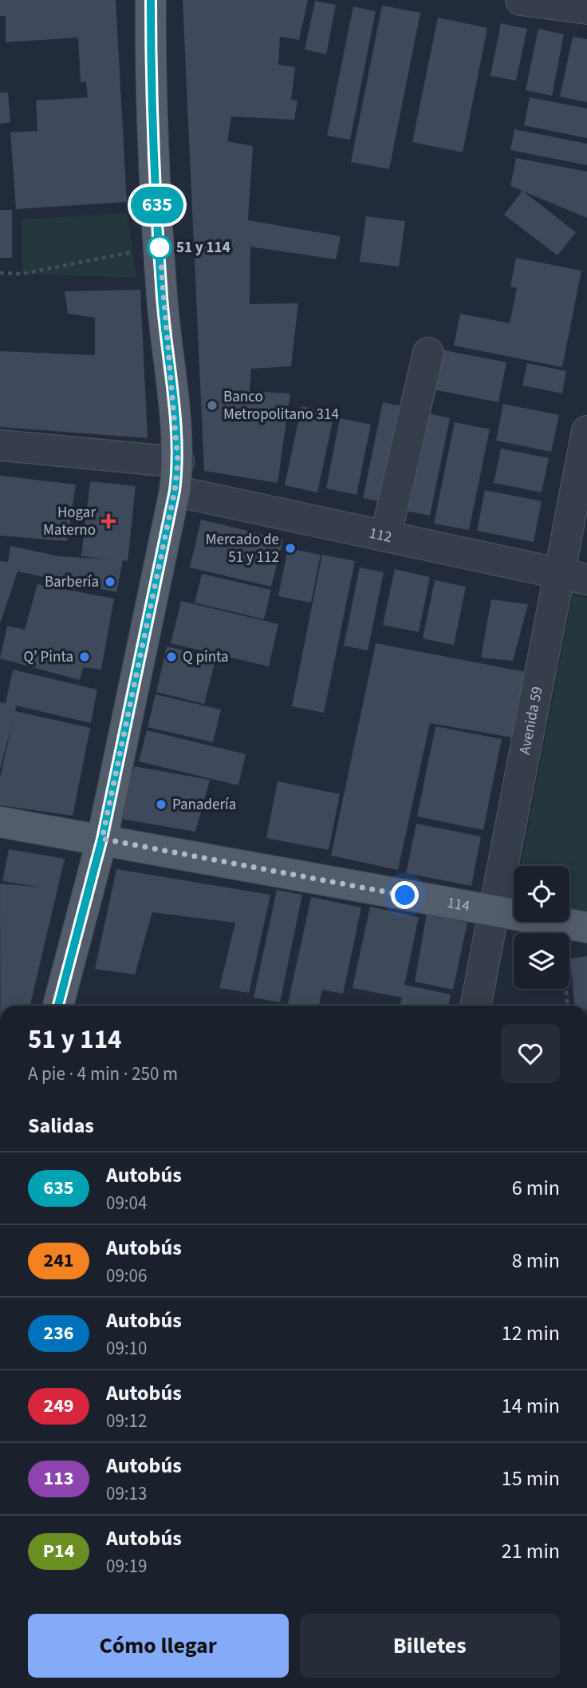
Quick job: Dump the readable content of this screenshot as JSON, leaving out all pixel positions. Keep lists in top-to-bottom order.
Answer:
{
  "streets": {
    "main road": ["114"],
    "street": ["112", "Avenida 59"]
  },
  "crossings": [
    ["112", "Avenida 59"],
    ["Avenida 59", "114"]
  ],
  "places": {
    "other": [
      "51 y 114",
      "Banco Metropolitano 314",
      "Mercado de 51 y 112",
      "Barbería",
      "Q’ Pinta",
      "Q pinta",
      "Panadería"
    ],
    "health": ["Hogar Materno"]
  },
  "lines": ["bus line 635"],
  "page": {
    "on_map": "635",
    "heading": [
      ["51 y 114", "A pie · 4 min · 250 m"],
      "Salidas"
    ],
    "list": [
      {
        "mark": "635",
        "name": "Autobús",
        "note": "09:04",
        "value": "6 min"
      },
      {
        "mark": "241",
        "name": "Autobús",
        "note": "09:06",
        "value": "8 min"
      },
      {
        "mark": "236",
        "name": "Autobús",
        "note": "09:10",
        "value": "12 min"
      },
      {
        "mark": "249",
        "name": "Autobús",
        "note": "09:12",
        "value": "14 min"
      },
      {
        "mark": "113",
        "name": "Autobús",
        "note": "09:13",
        "value": "15 min"
      },
      {
        "mark": "P14",
        "name": "Autobús",
        "note": "09:19",
        "value": "21 min"
      }
    ],
    "buttons": ["Cómo llegar", "Billetes"]
  }
}
